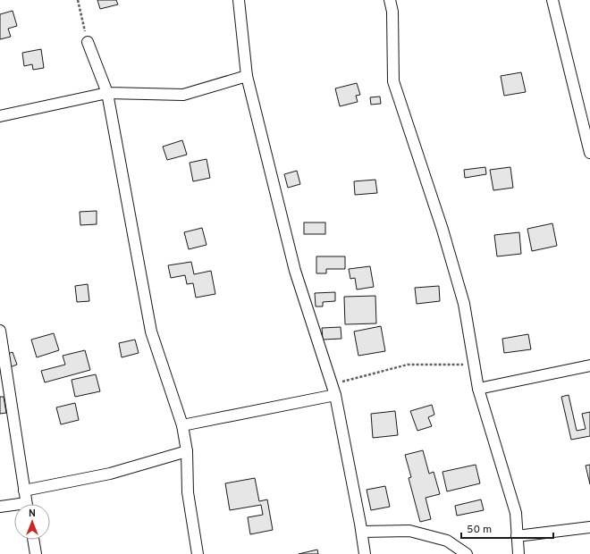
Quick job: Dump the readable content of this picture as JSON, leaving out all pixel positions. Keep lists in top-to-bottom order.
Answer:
{
  "scale_bar": "50 m",
  "north": "top"
}
